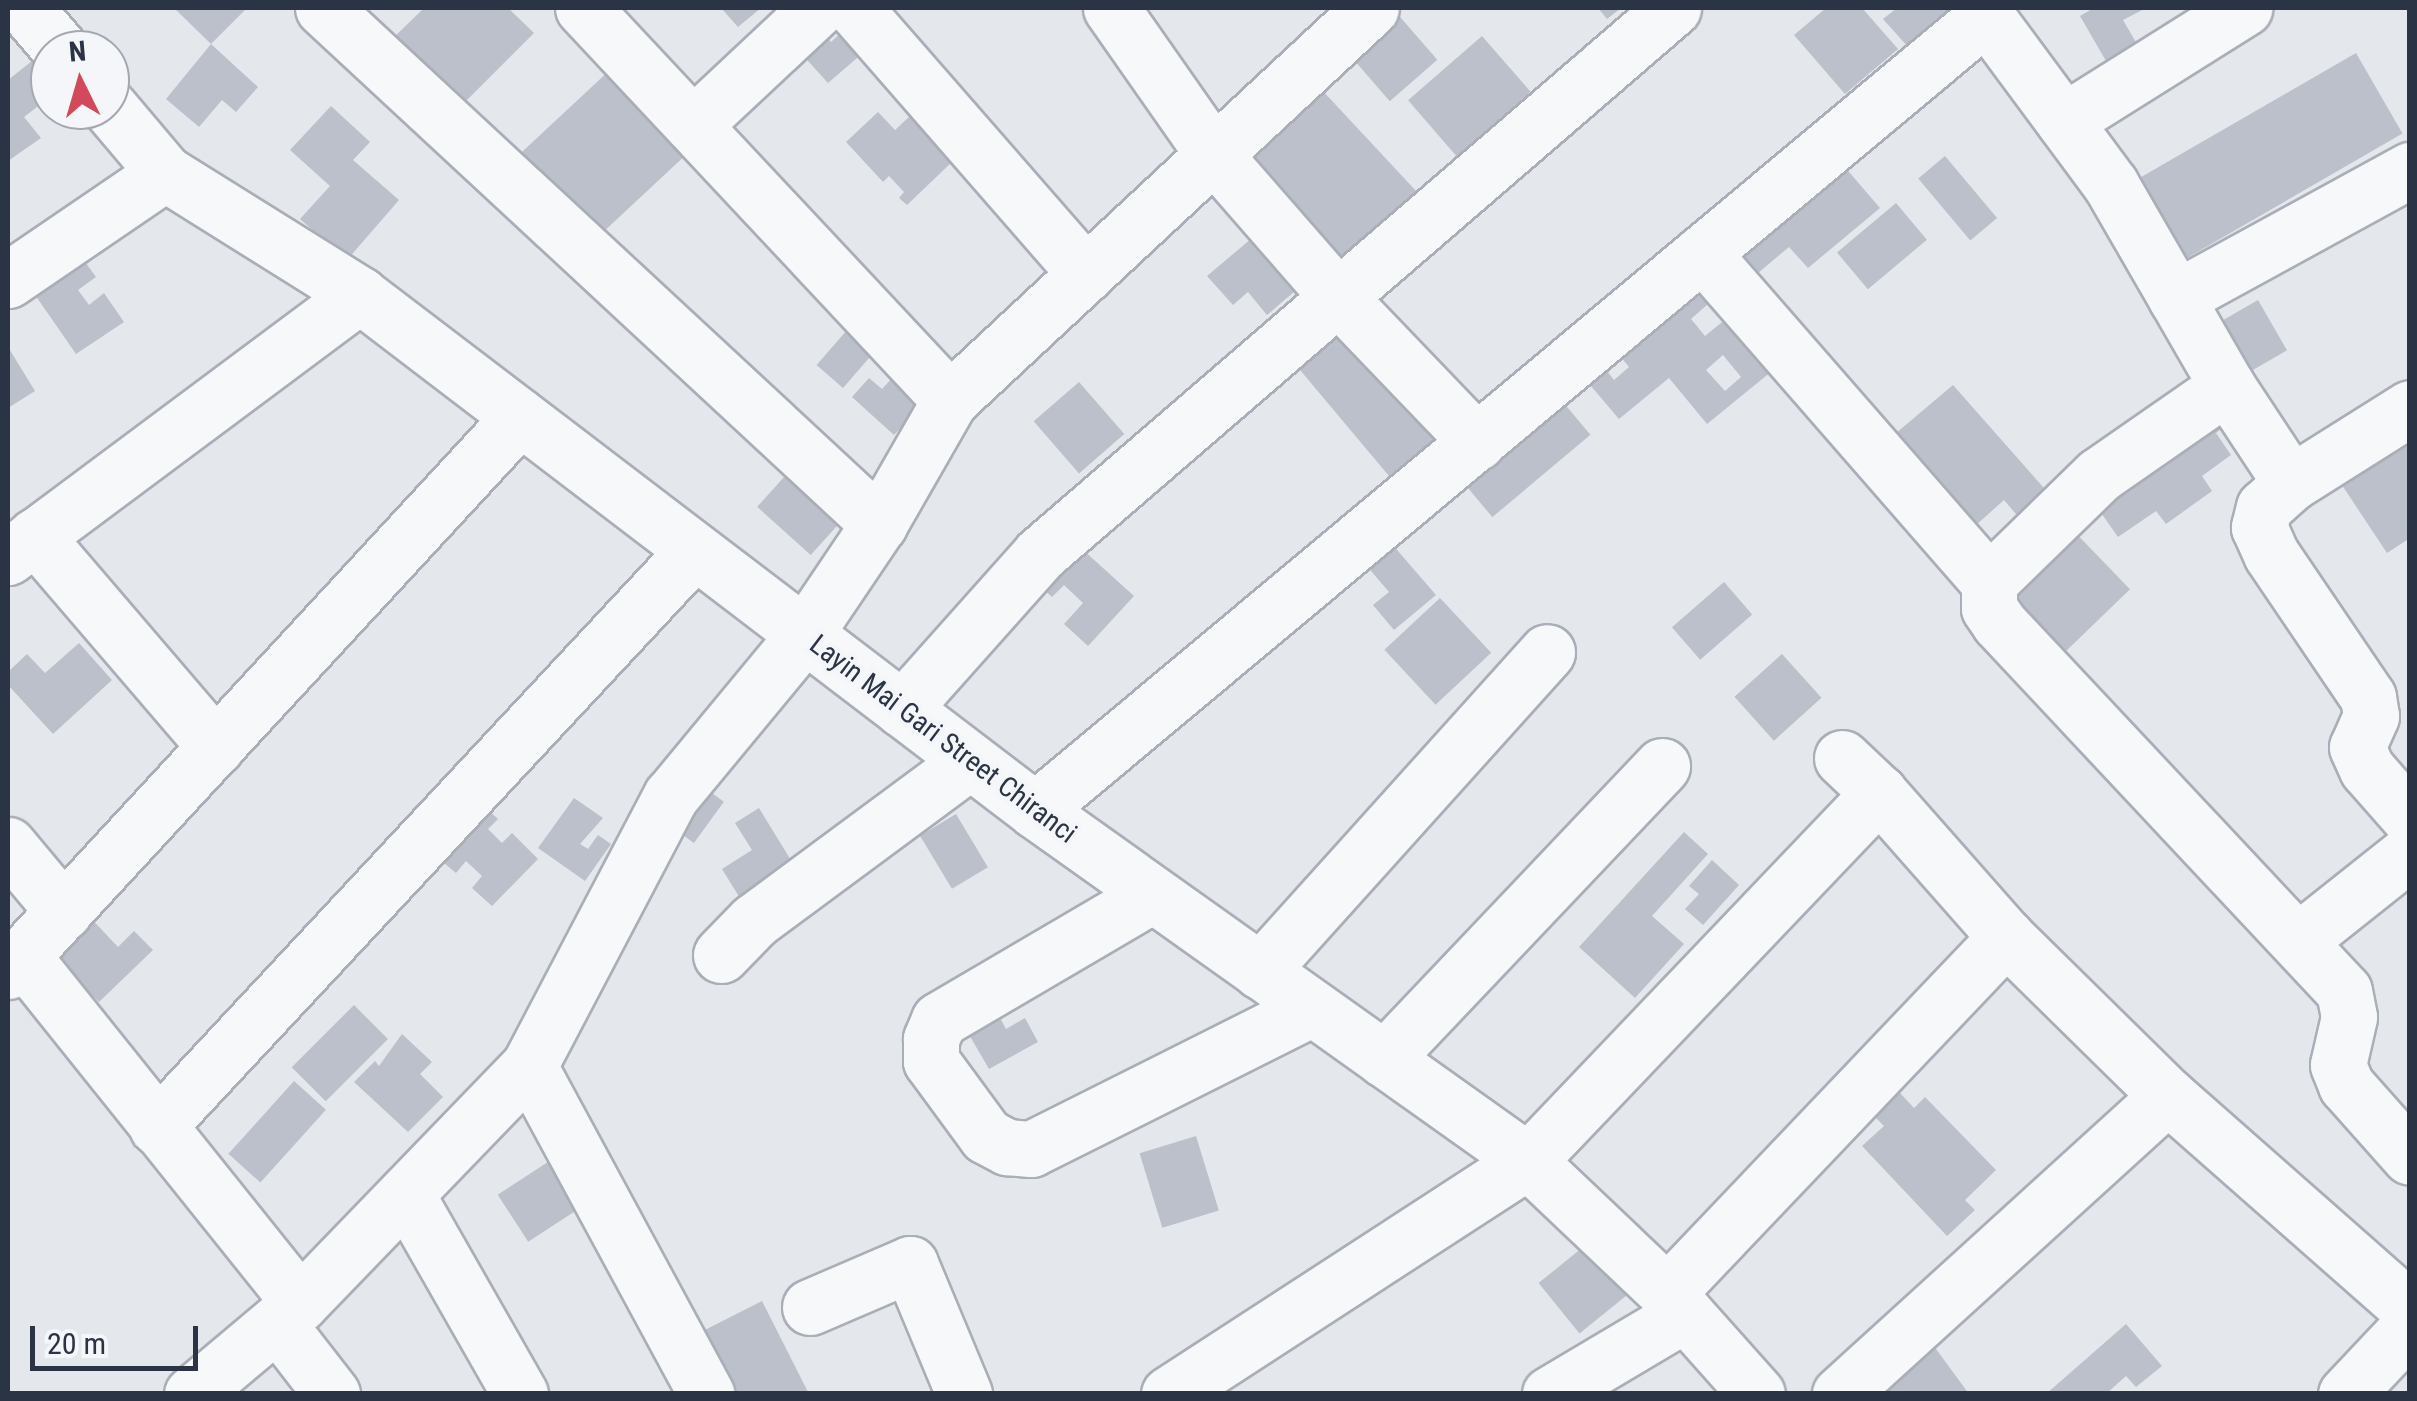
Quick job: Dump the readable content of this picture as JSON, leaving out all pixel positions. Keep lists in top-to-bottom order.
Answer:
{
  "streets": {
    "street": ["Layin Mai Gari Street Chiranci"]
  },
  "scale_bar": "20 m",
  "north": "top"
}
